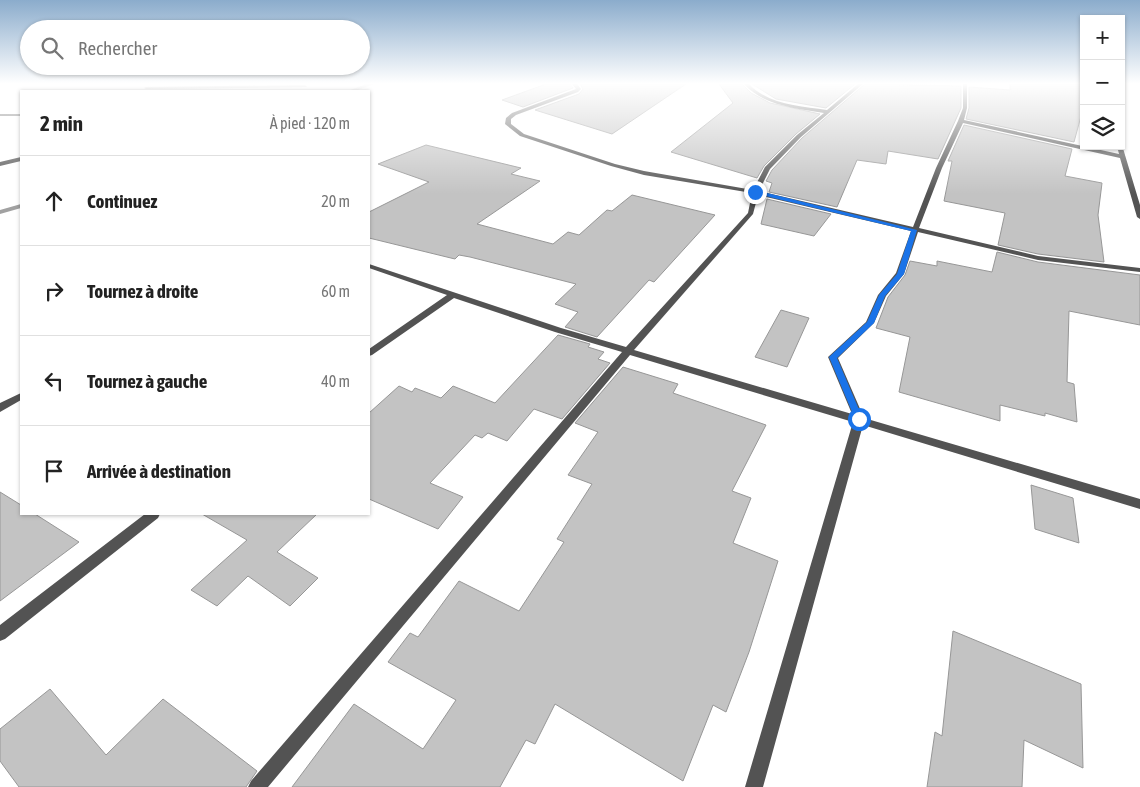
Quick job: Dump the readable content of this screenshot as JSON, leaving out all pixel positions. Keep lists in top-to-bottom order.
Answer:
{
  "page": {
    "map_buttons": ["+", "−"],
    "search": "Rechercher",
    "heading": ["2 min", "À pied · 120 m"],
    "list": [
      ["Continuez", "20 m"],
      ["Tournez à droite", "60 m"],
      ["Tournez à gauche", "40 m"],
      "Arrivée à destination"
    ]
  }
}
